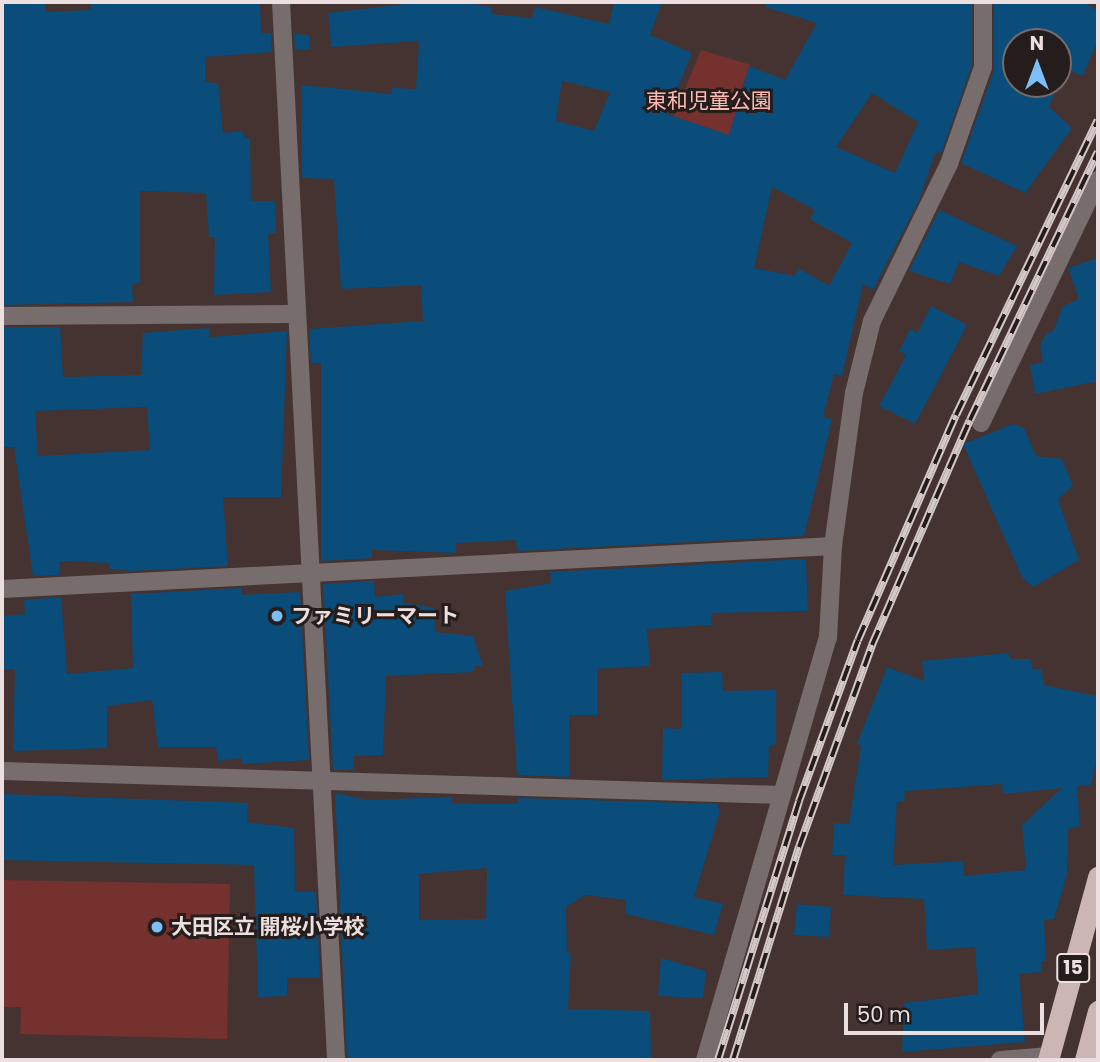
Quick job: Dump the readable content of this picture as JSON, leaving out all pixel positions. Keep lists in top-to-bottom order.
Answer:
{
  "streets": {
    "highway": ["15"]
  },
  "parks": ["東和児童公園"],
  "places": ["ファミリーマート", "大田区立 開桜小学校"],
  "scale_bar": "50 m",
  "north": "top"
}
